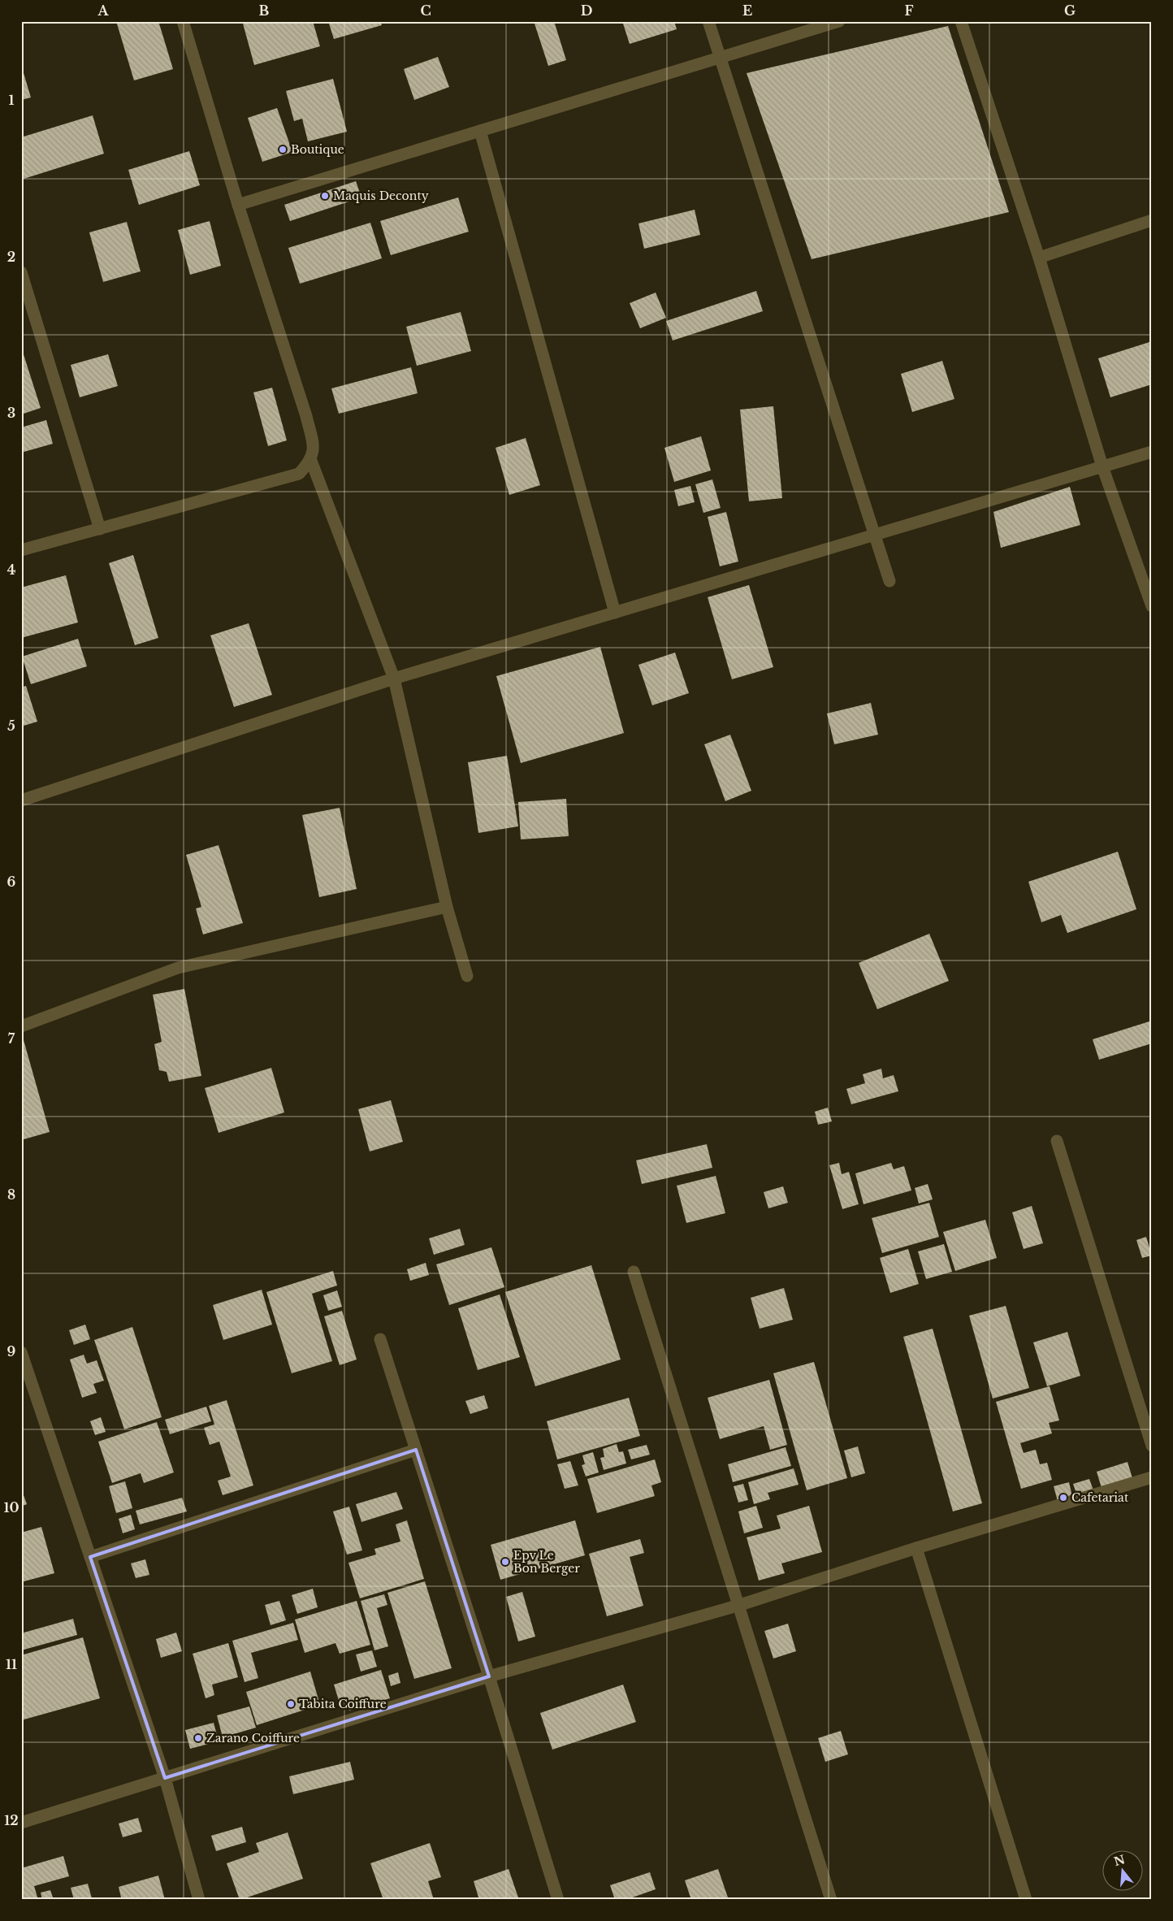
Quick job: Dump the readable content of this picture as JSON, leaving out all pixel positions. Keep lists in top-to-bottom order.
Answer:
{
  "places": [
    "Boutique",
    "Maquis Deconty",
    "Cafetariat",
    "Epv Le Bon Berger",
    "Tabita Coiffure",
    "Zarano Coiffure"
  ],
  "north": "top",
  "grid": {
    "columns": [
      "A",
      "B",
      "C",
      "D",
      "E",
      "F",
      "G"
    ],
    "rows": [
      "1",
      "2",
      "3",
      "4",
      "5",
      "6",
      "7",
      "8",
      "9",
      "10",
      "11",
      "12"
    ]
  }
}
